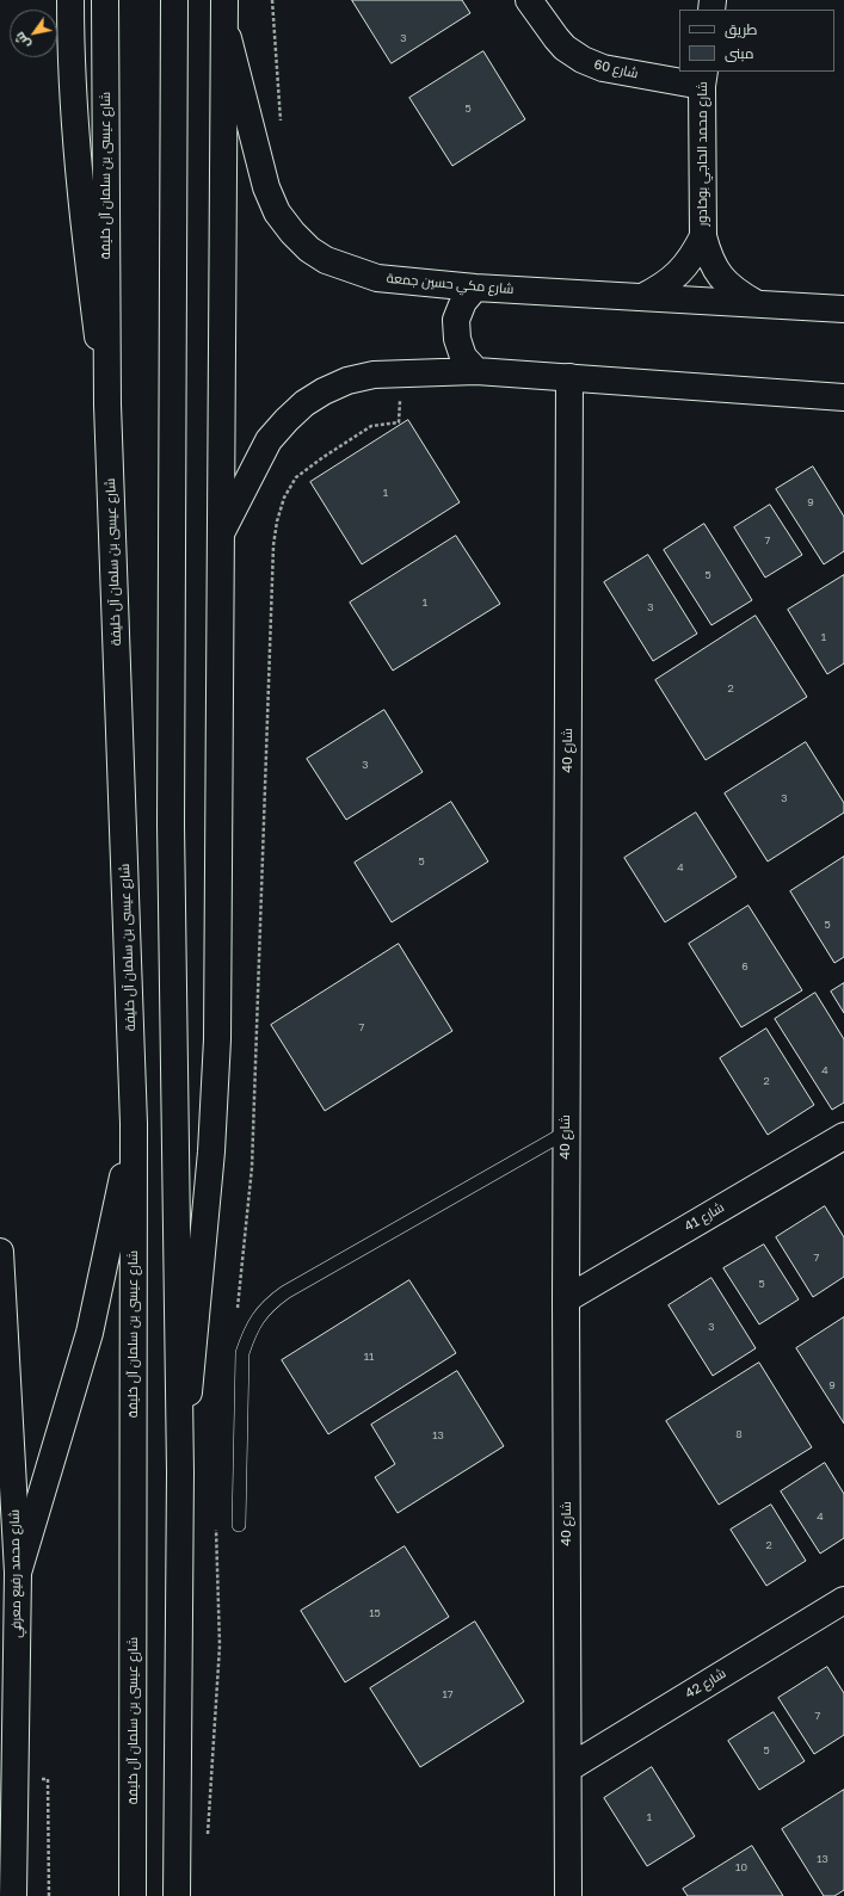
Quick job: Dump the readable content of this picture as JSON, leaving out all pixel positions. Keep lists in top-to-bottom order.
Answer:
{
  "streets": {
    "main road": [
      "شارع 60",
      "شارع محمد الحاجي بوخادور",
      "شارع عيسى بن سلمان آل خليفة",
      "شارع مكي حسين جمعة",
      "شارع 40",
      "شارع 41",
      "شارع محمد رفيع معرفي",
      "شارع 42"
    ]
  },
  "crossings": [
    ["شارع 60", "شارع محمد الحاجي بوخادور"],
    ["شارع محمد الحاجي بوخادور", "شارع مكي حسين جمعة"],
    ["شارع 40", "شارع 41"],
    ["شارع 40", "شارع 42"]
  ],
  "house_numbers": [
    "3",
    "5",
    "1",
    "9",
    "7",
    "5",
    "1",
    "3",
    "1",
    "2",
    "3",
    "3",
    "5",
    "4",
    "5",
    "6",
    "7",
    "4",
    "2",
    "7",
    "5",
    "3",
    "11",
    "9",
    "8",
    "13",
    "4",
    "2",
    "15",
    "17",
    "7",
    "5",
    "1",
    "13",
    "10"
  ],
  "legend": ["طريق", "مبنى"],
  "north": "bottom left"
}
